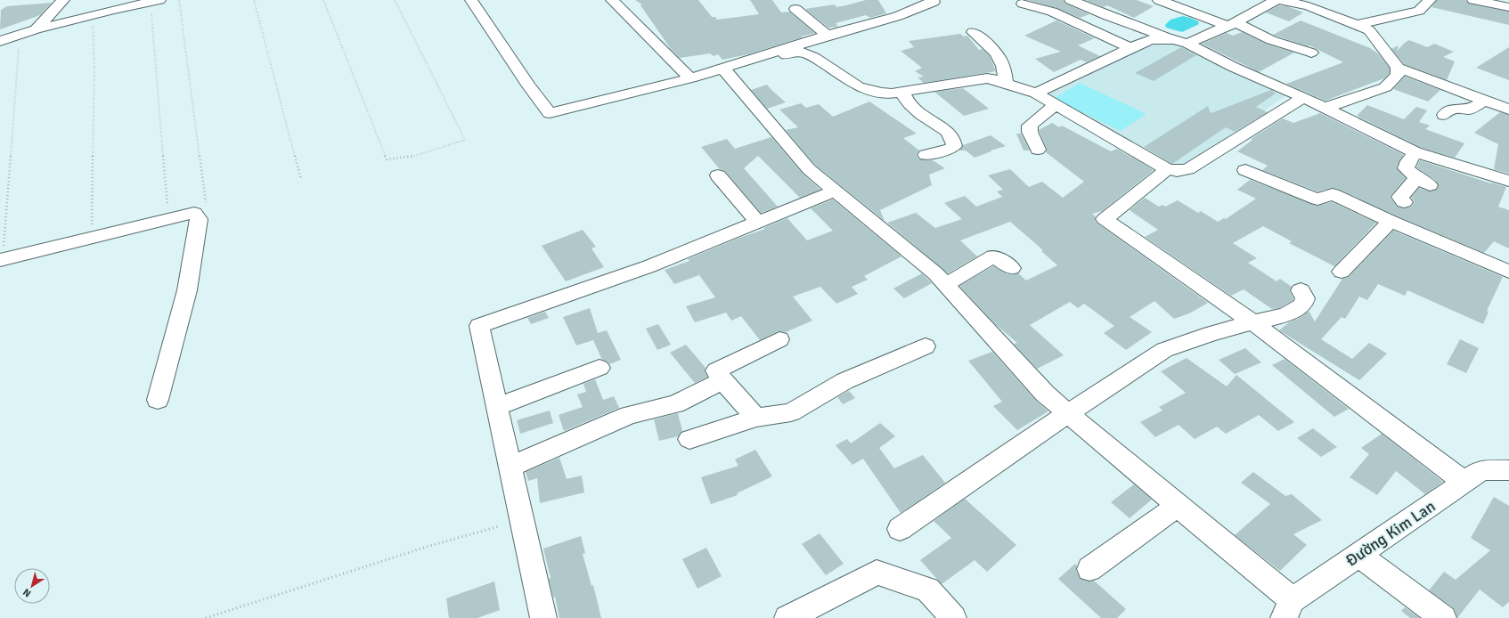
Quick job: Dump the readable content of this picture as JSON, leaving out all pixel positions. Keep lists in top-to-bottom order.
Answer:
{
  "streets": {
    "street": ["Đường Kim Lan"]
  },
  "north": "bottom left"
}
